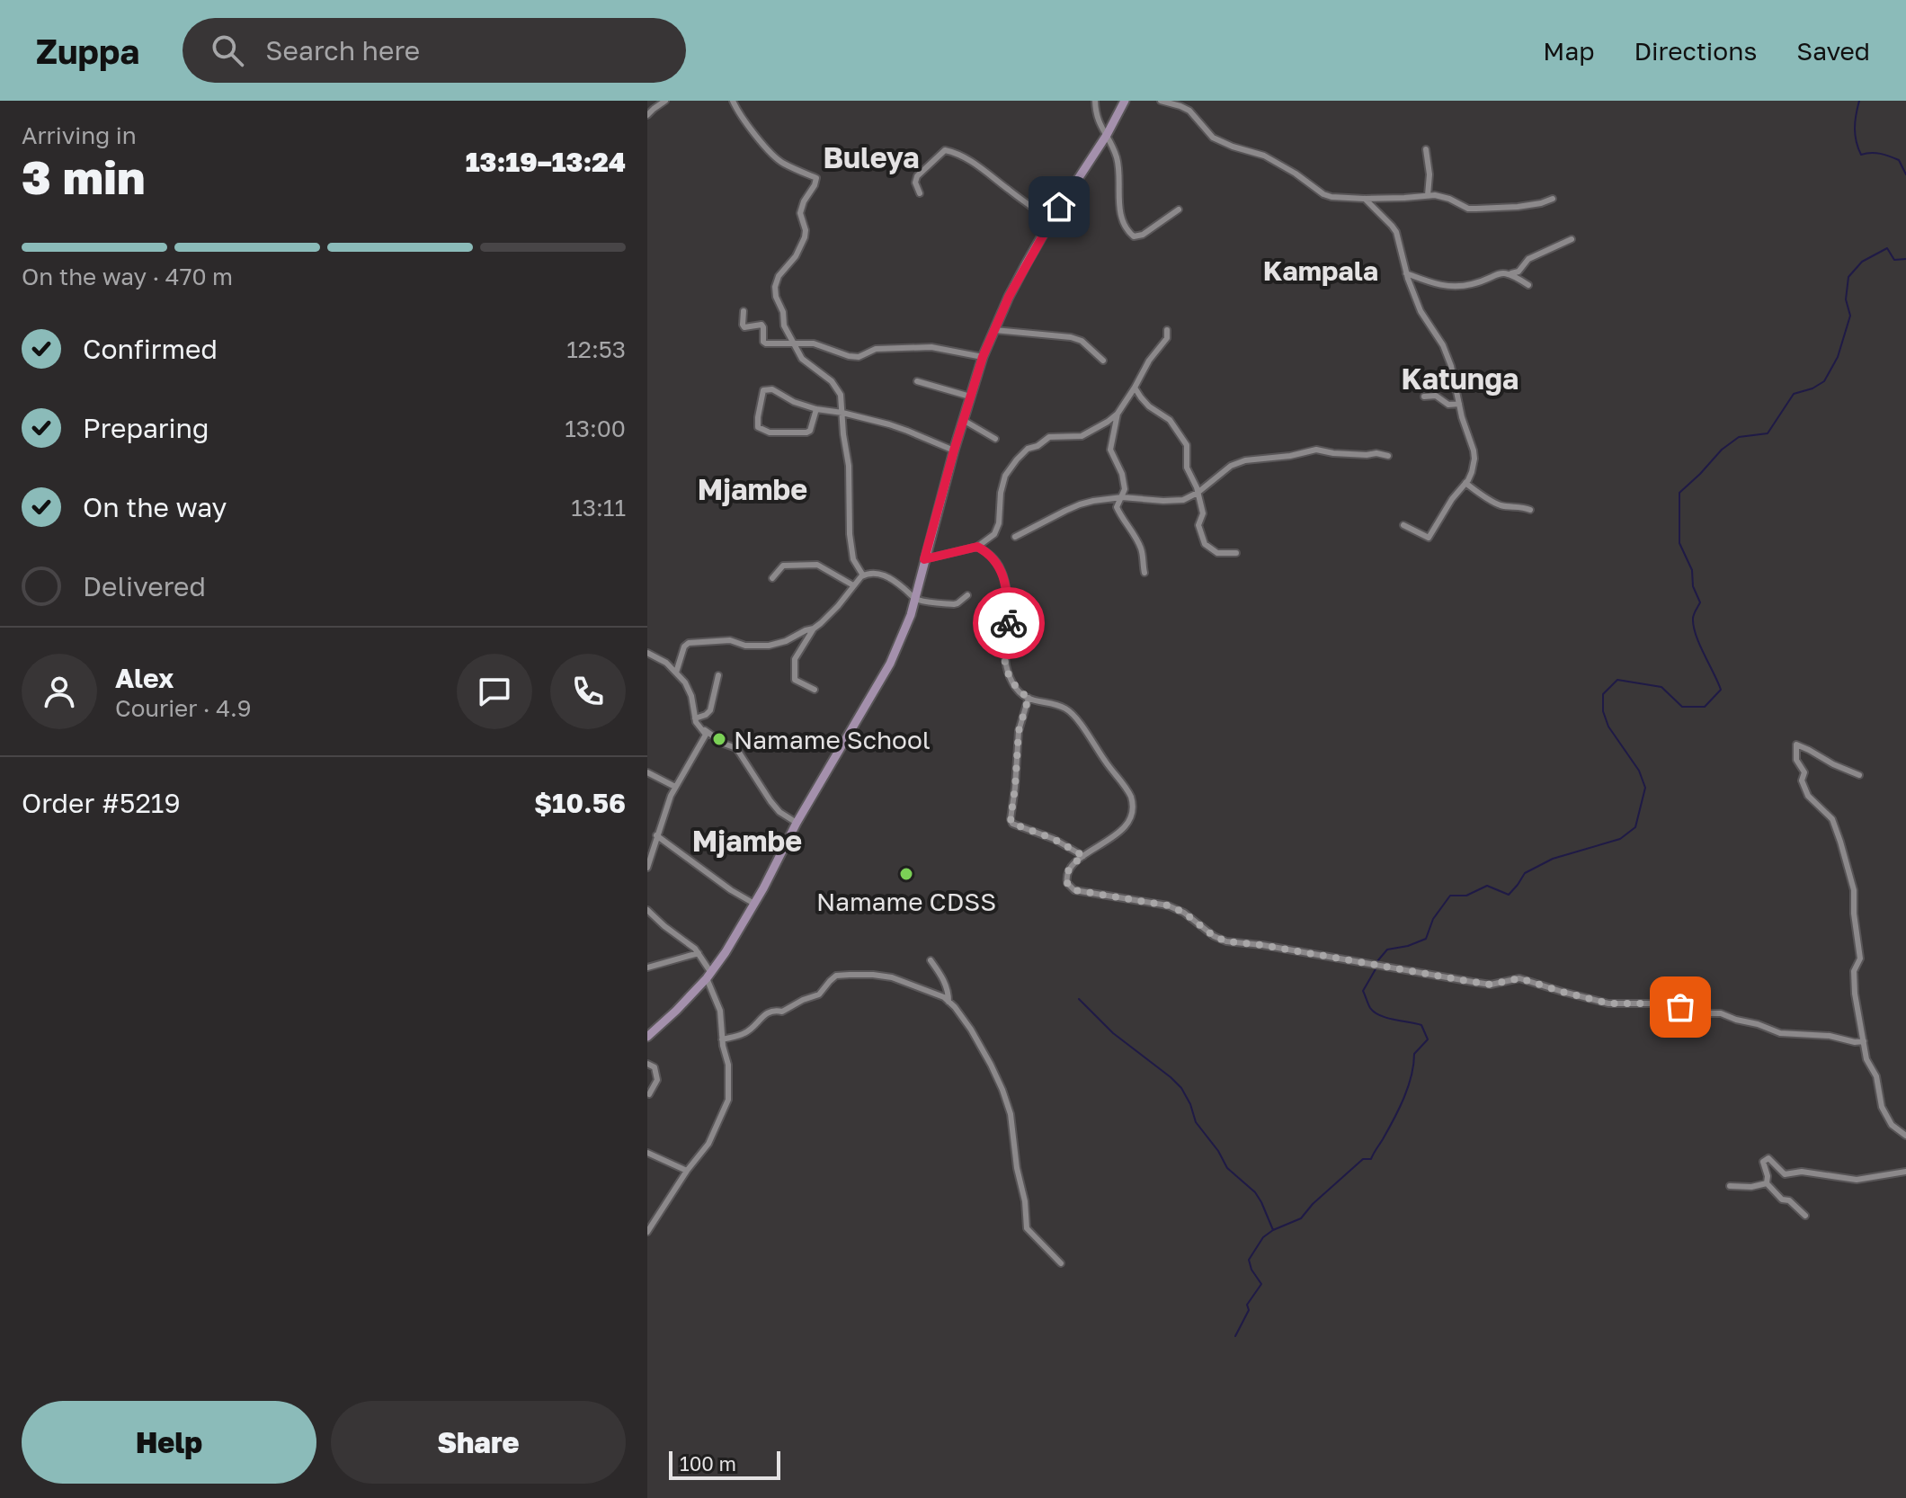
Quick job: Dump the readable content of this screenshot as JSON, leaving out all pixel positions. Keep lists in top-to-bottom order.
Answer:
{
  "districts": [
    "Buleya",
    "Kampala",
    "Katunga",
    "Mjambe",
    "Mjambe"
  ],
  "places": ["Namame School", "Namame CDSS"],
  "scale_bar": "100 m",
  "page": {
    "header": "Zuppa",
    "search": "Search here",
    "nav": ["Map", "Directions", "Saved"],
    "heading": ["3 min", "Arriving in", "13:19–13:24"],
    "panel": [
      "Alex",
      "Courier · 4.9",
      "Order #5219",
      "$10.56"
    ],
    "bar": "On the way · 470 m",
    "list": [
      ["Confirmed", "12:53"],
      ["Preparing", "13:00"],
      ["On the way", "13:11"],
      "Delivered"
    ],
    "buttons": ["Help", "Share"],
    "scale": "100 m"
  }
}
